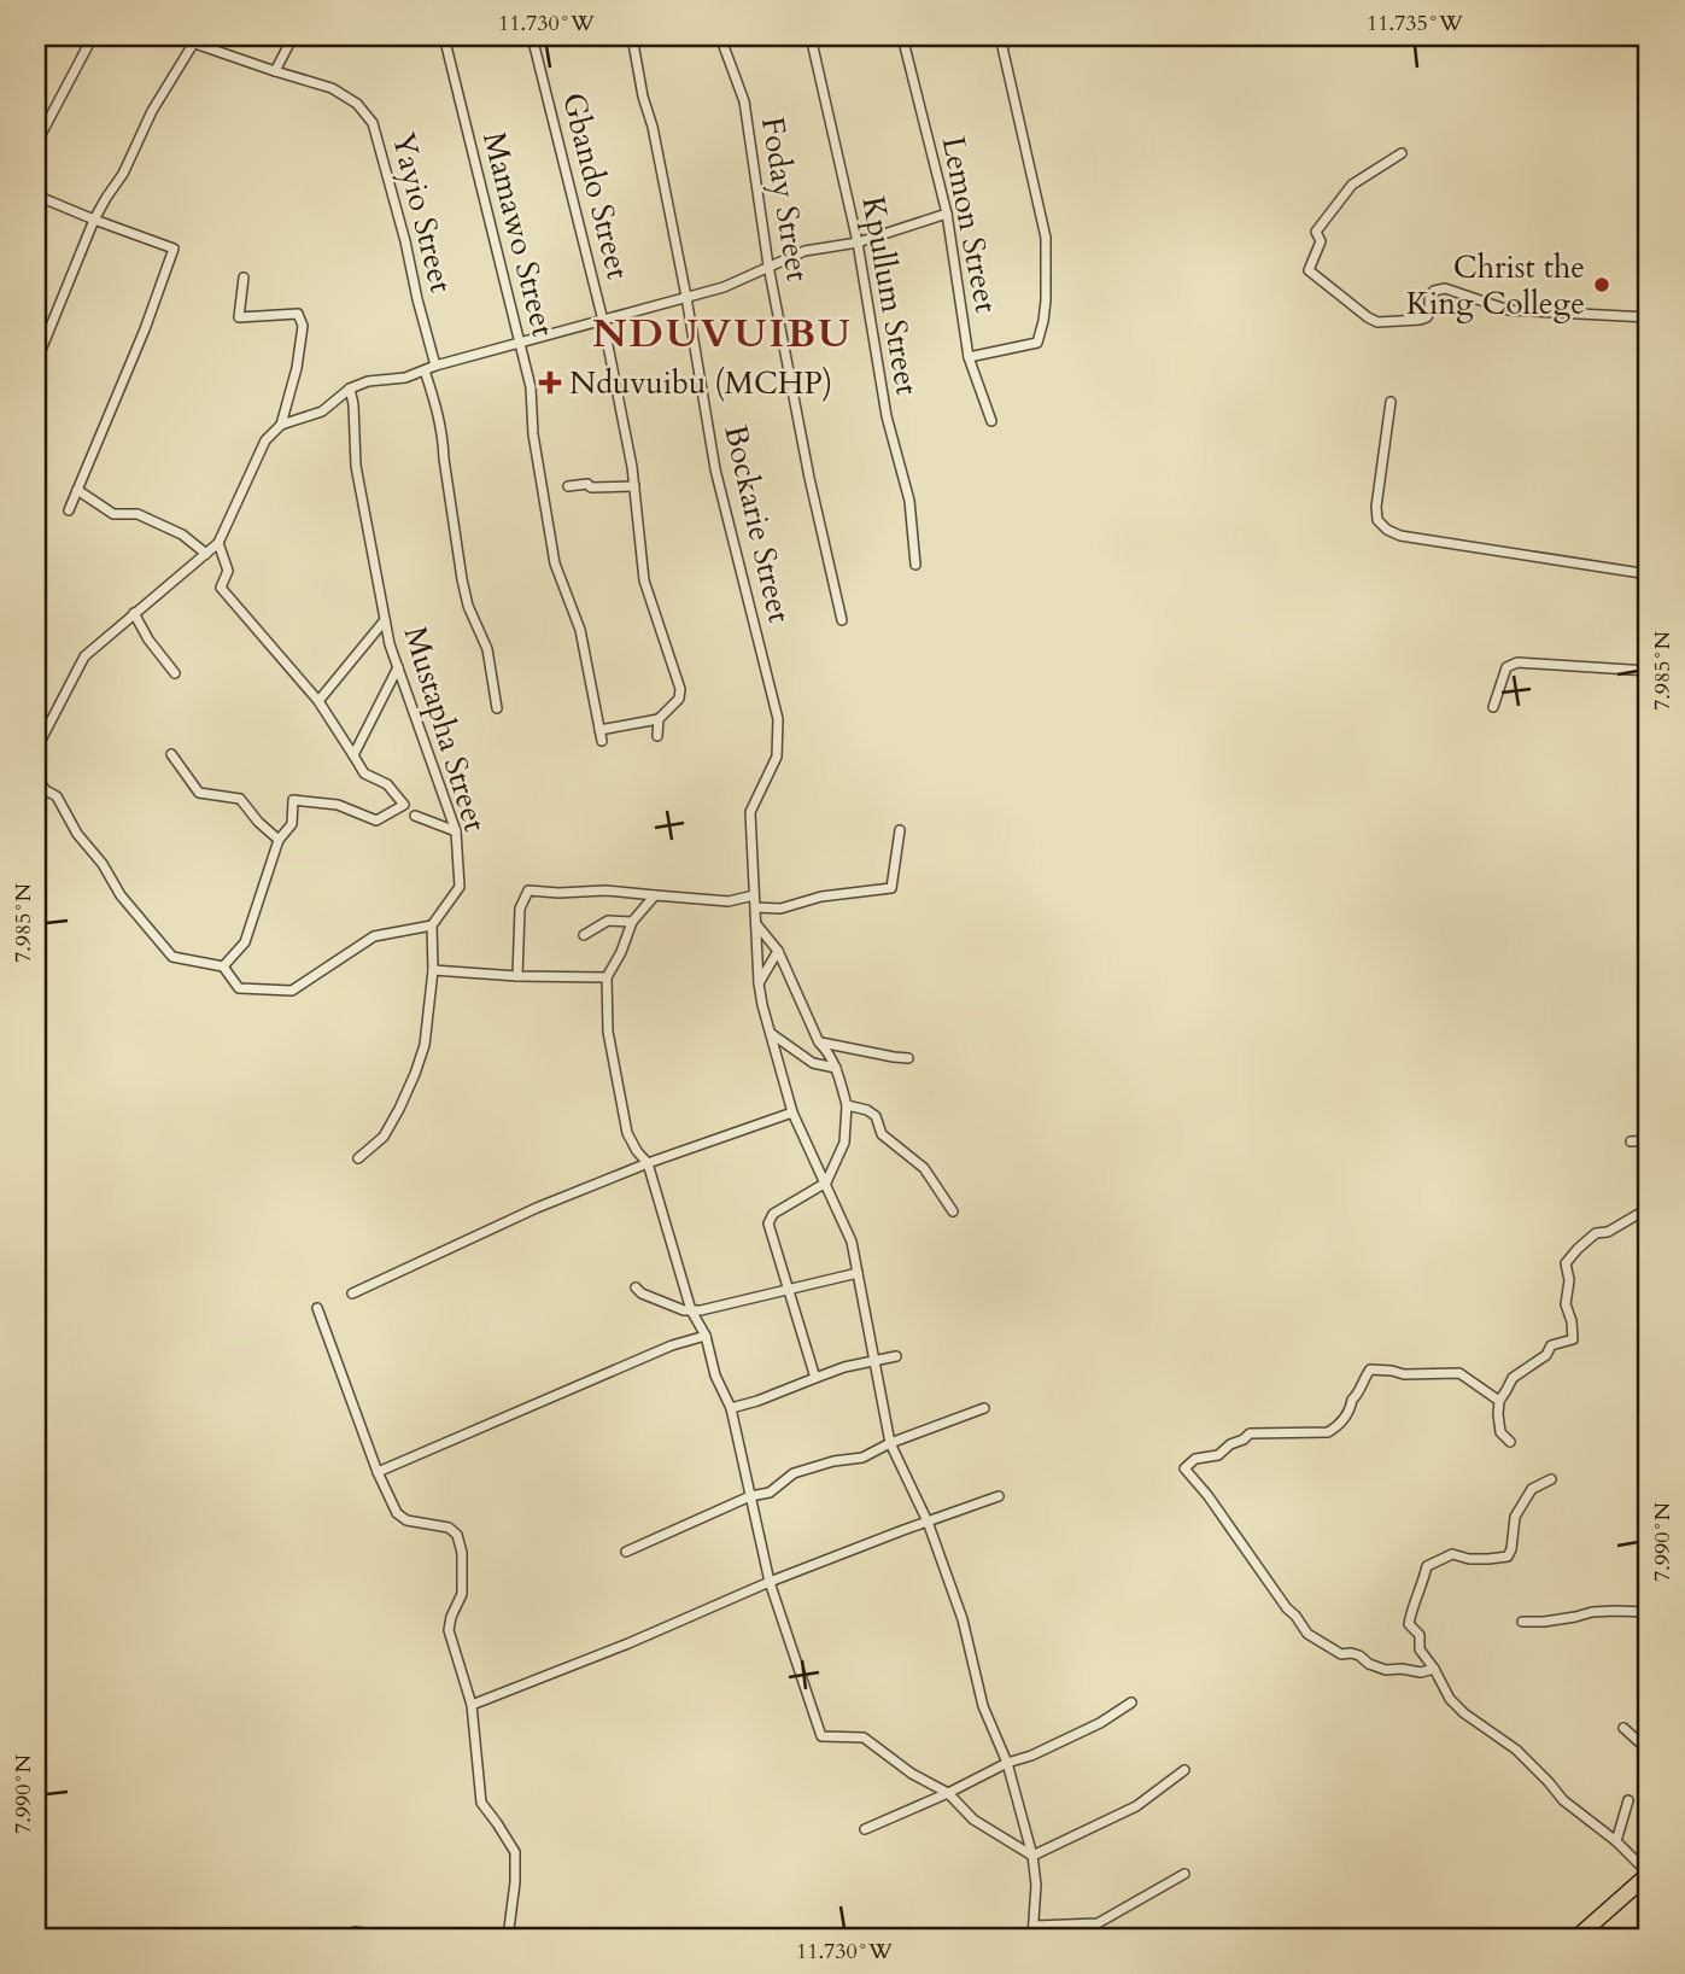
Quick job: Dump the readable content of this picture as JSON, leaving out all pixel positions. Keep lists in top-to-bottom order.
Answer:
{
  "streets": {
    "street": [
      "Gbando Street",
      "Foday Street",
      "Yayio Street",
      "Lemon Street",
      "Mamawo Street",
      "Kpullum Street",
      "Bockarie Street",
      "Mustapha Street"
    ]
  },
  "districts": ["NDUVUIBU"],
  "places": {
    "other": ["Christ the King College"],
    "health": ["Nduvuibu (MCHP)"]
  },
  "coordinates": [
    "11.730°W",
    "11.735°W",
    "7.985°N",
    "7.990°N"
  ]
}
